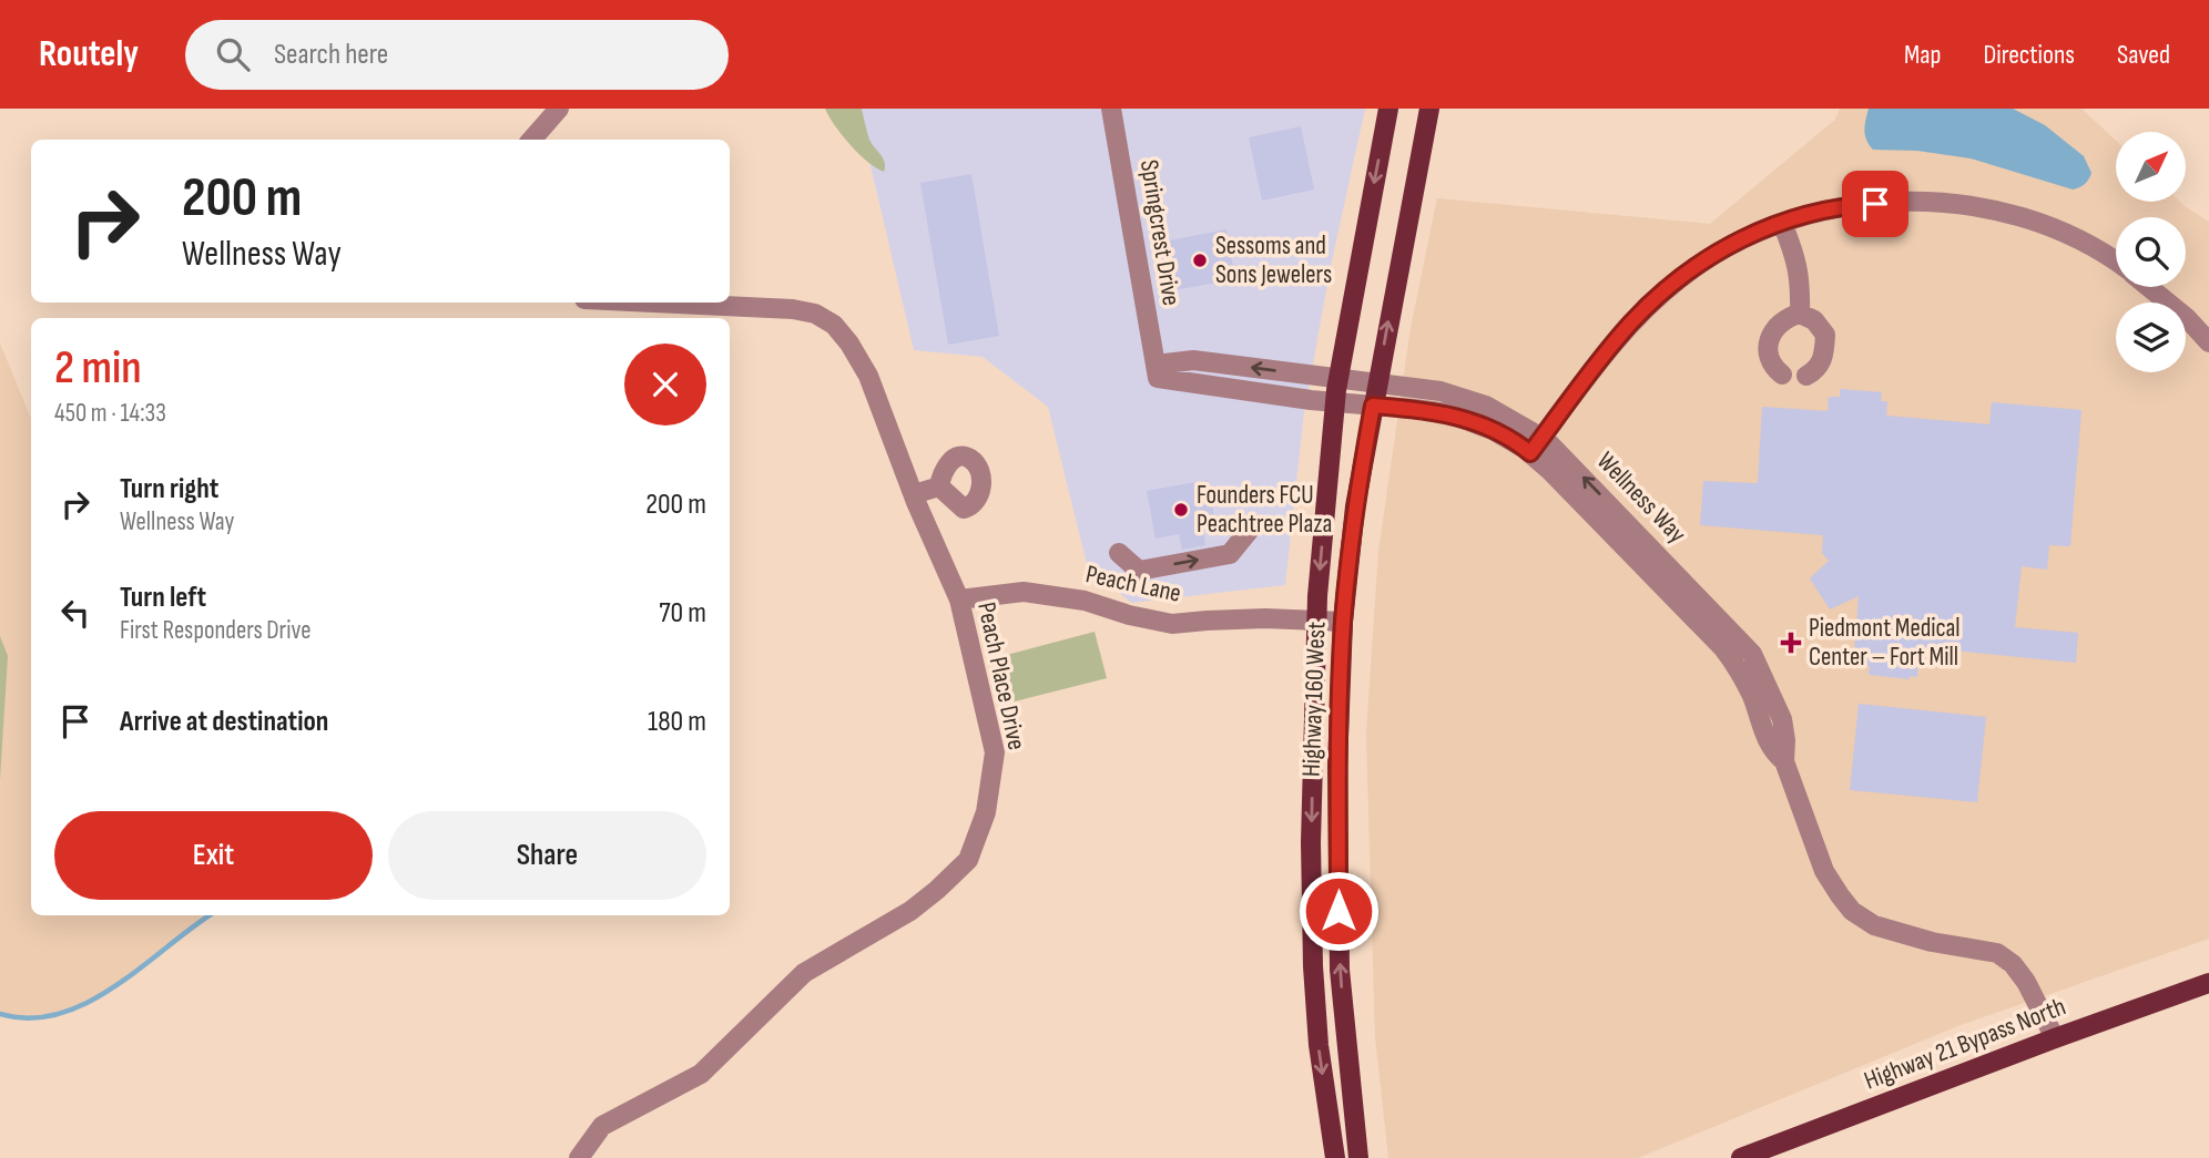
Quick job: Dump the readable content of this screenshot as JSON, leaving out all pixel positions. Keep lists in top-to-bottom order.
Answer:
{
  "streets": {
    "main road": ["Highway 160 West", "Highway 21 Bypass North"],
    "street": [
      "Springcrest Drive",
      "Wellness Way",
      "Peach Lane",
      "Peach Place Drive"
    ]
  },
  "crossings": [
    ["Wellness Way", "Highway 160 West"],
    ["Wellness Way", "Highway 21 Bypass North"],
    ["Peach Lane", "Peach Place Drive"],
    ["Peach Lane", "Highway 160 West"]
  ],
  "places": {
    "other": ["Sessoms and Sons Jewelers", "Founders FCU Peachtree Plaza"],
    "health": ["Piedmont Medical Center – Fort Mill"]
  },
  "north": "top right",
  "page": {
    "header": "Routely",
    "search": "Search here",
    "nav": ["Map", "Directions", "Saved"],
    "turn": ["200 m", "Wellness Way"],
    "heading": ["2 min", "450 m · 14:33"],
    "list": [
      {
        "name": "Turn right",
        "note": "Wellness Way",
        "value": "200 m"
      },
      {
        "name": "Turn left",
        "note": "First Responders Drive",
        "value": "70 m"
      },
      {
        "name": "Arrive at destination",
        "value": "180 m"
      }
    ],
    "buttons": ["Exit", "Share"]
  }
}
